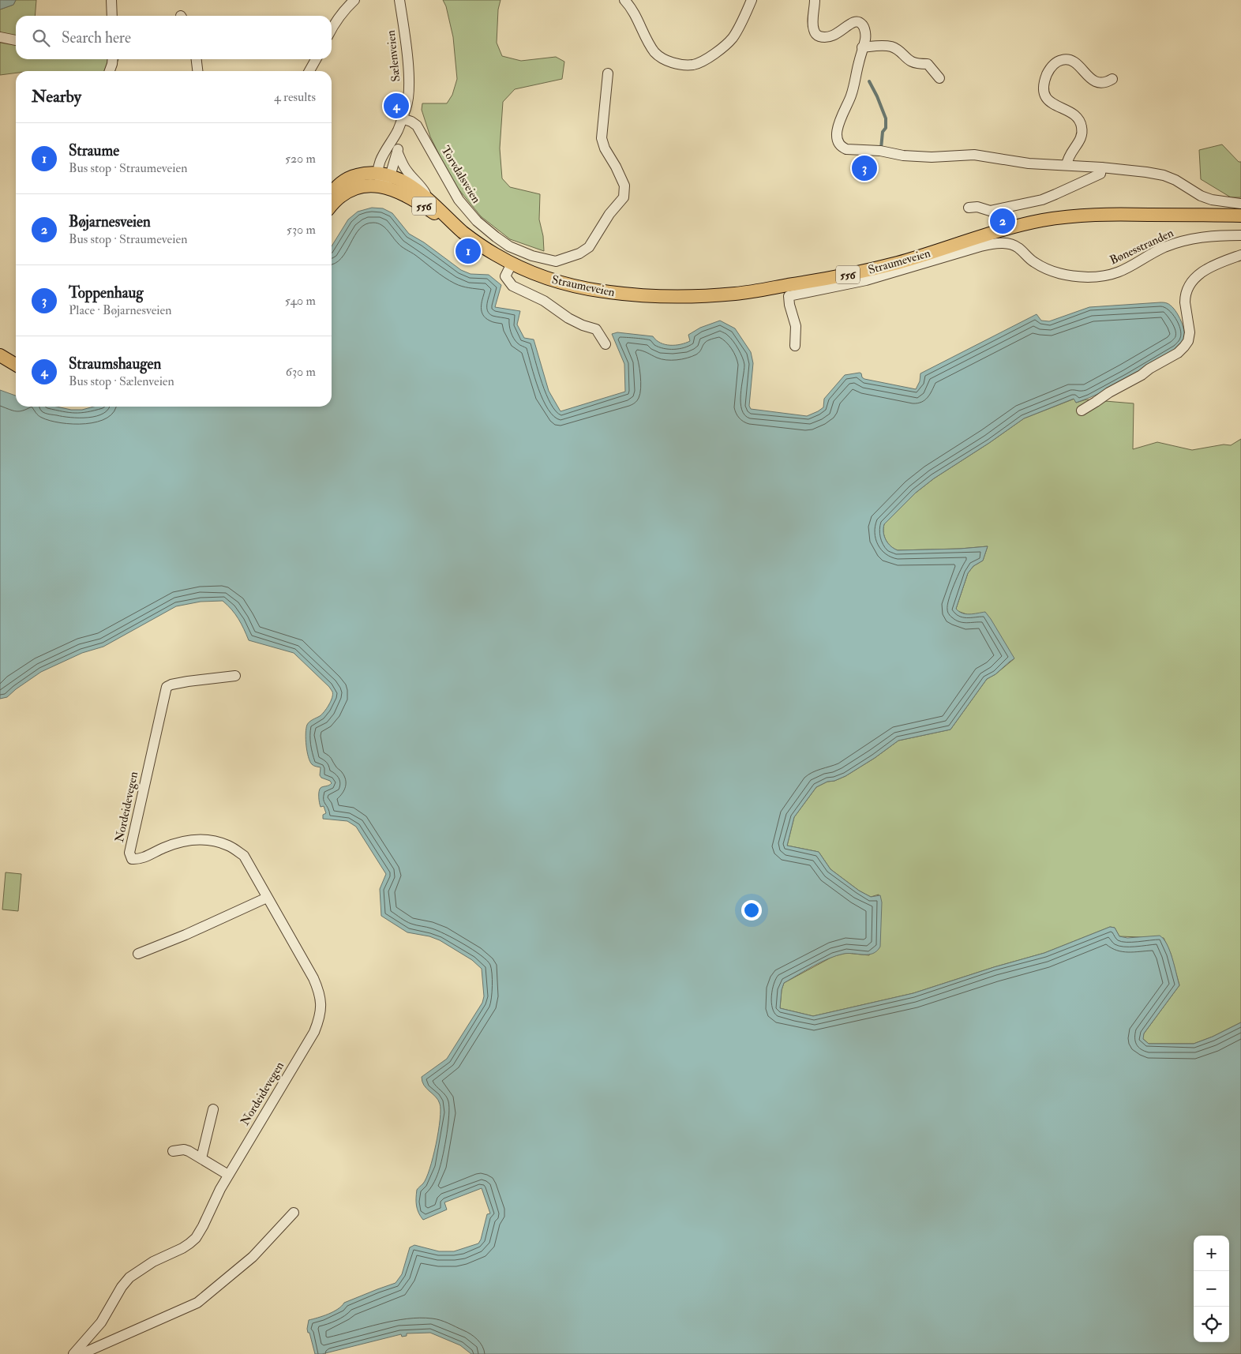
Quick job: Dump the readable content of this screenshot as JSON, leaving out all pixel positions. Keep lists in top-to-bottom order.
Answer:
{
  "streets": {
    "main road": ["556", "Straumeveien"],
    "street": [
      "Sælenveien",
      "Torvdalsveien",
      "Bønesstranden",
      "Nordeidevegen"
    ]
  },
  "crossings": [
    ["Sælenveien", "Torvdalsveien"],
    ["Sælenveien", "Straumeveien"]
  ],
  "page": {
    "search": "Search here",
    "heading": ["Nearby", "4 results"],
    "pins": [
      "4",
      "3",
      "2",
      "1"
    ],
    "list": [
      {
        "mark": "1",
        "name": "Straume",
        "note": "Bus stop · Straumeveien",
        "value": "520 m"
      },
      {
        "mark": "2",
        "name": "Bøjarnesveien",
        "note": "Bus stop · Straumeveien",
        "value": "530 m"
      },
      {
        "mark": "3",
        "name": "Toppenhaug",
        "note": "Place · Bøjarnesveien",
        "value": "540 m"
      },
      {
        "mark": "4",
        "name": "Straumshaugen",
        "note": "Bus stop · Sælenveien",
        "value": "630 m"
      }
    ],
    "map_buttons": ["+", "−"]
  }
}
